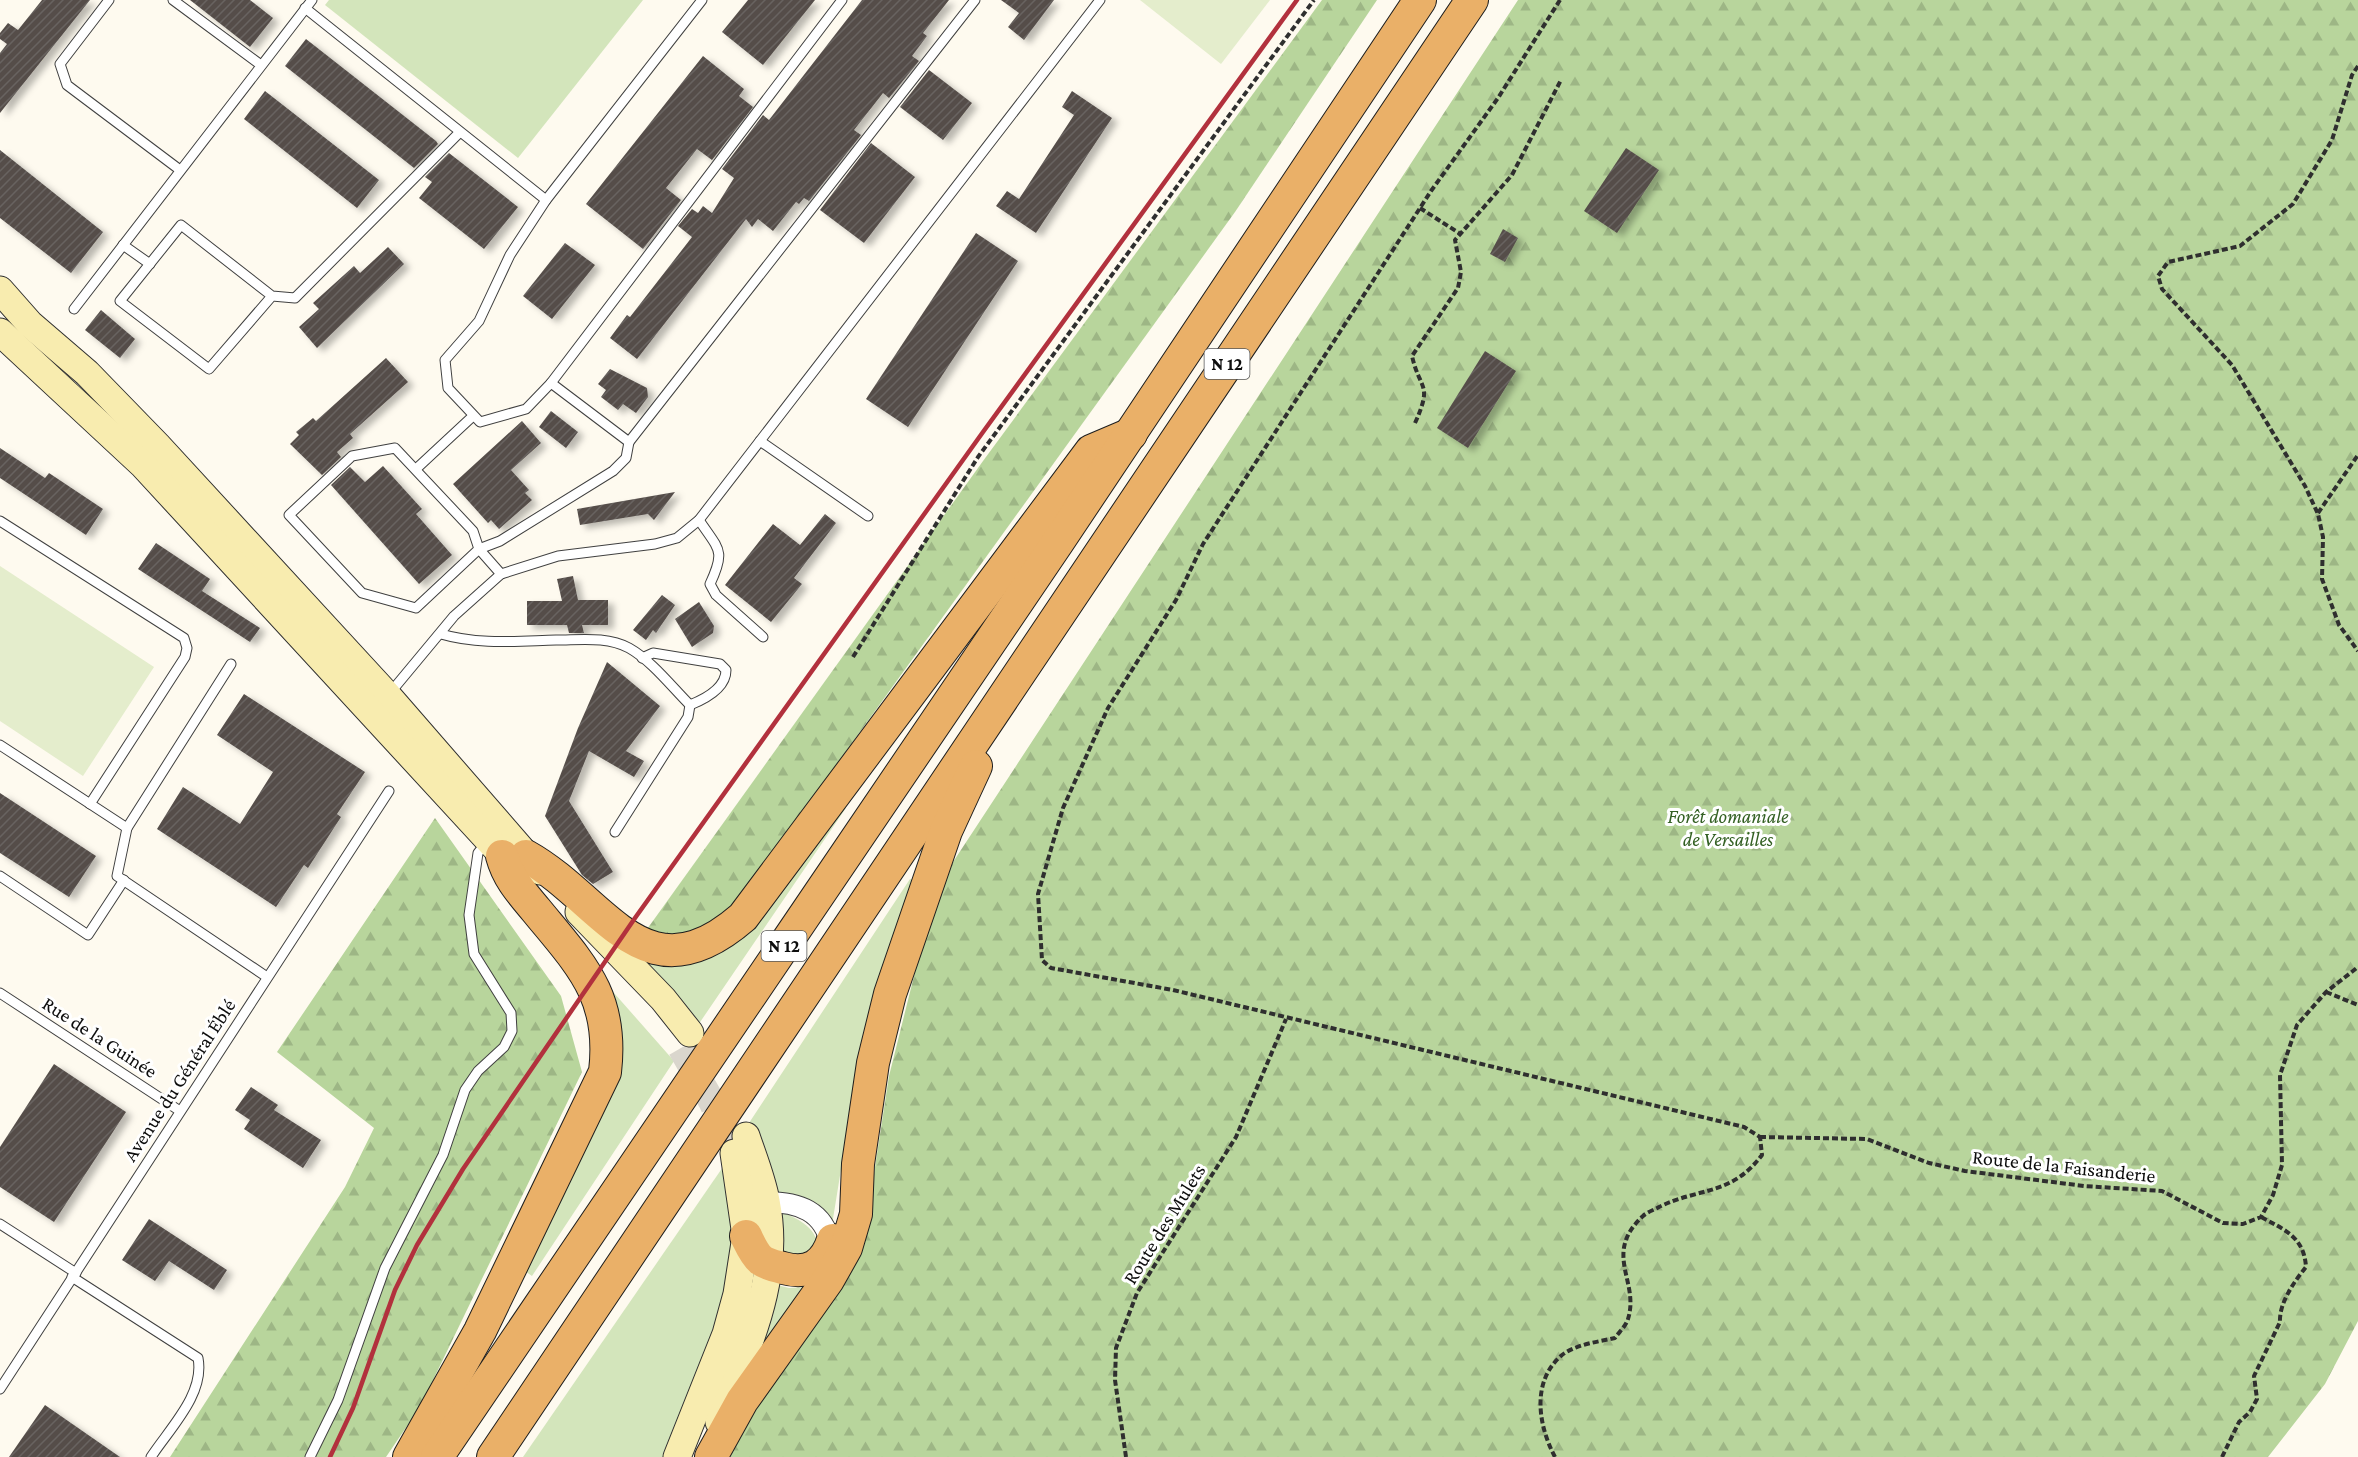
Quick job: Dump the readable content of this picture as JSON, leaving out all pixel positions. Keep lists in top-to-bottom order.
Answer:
{
  "streets": {
    "highway": ["N 12"],
    "lane": ["Rue de la Guinée", "Avenue du Général Éblé"],
    "path": ["Route de la Faisanderie", "Route des Mulets"]
  },
  "crossings": [
    ["Rue de la Guinée", "Avenue du Général Éblé"]
  ],
  "parks": ["Forêt domaniale de Versailles"]
}
